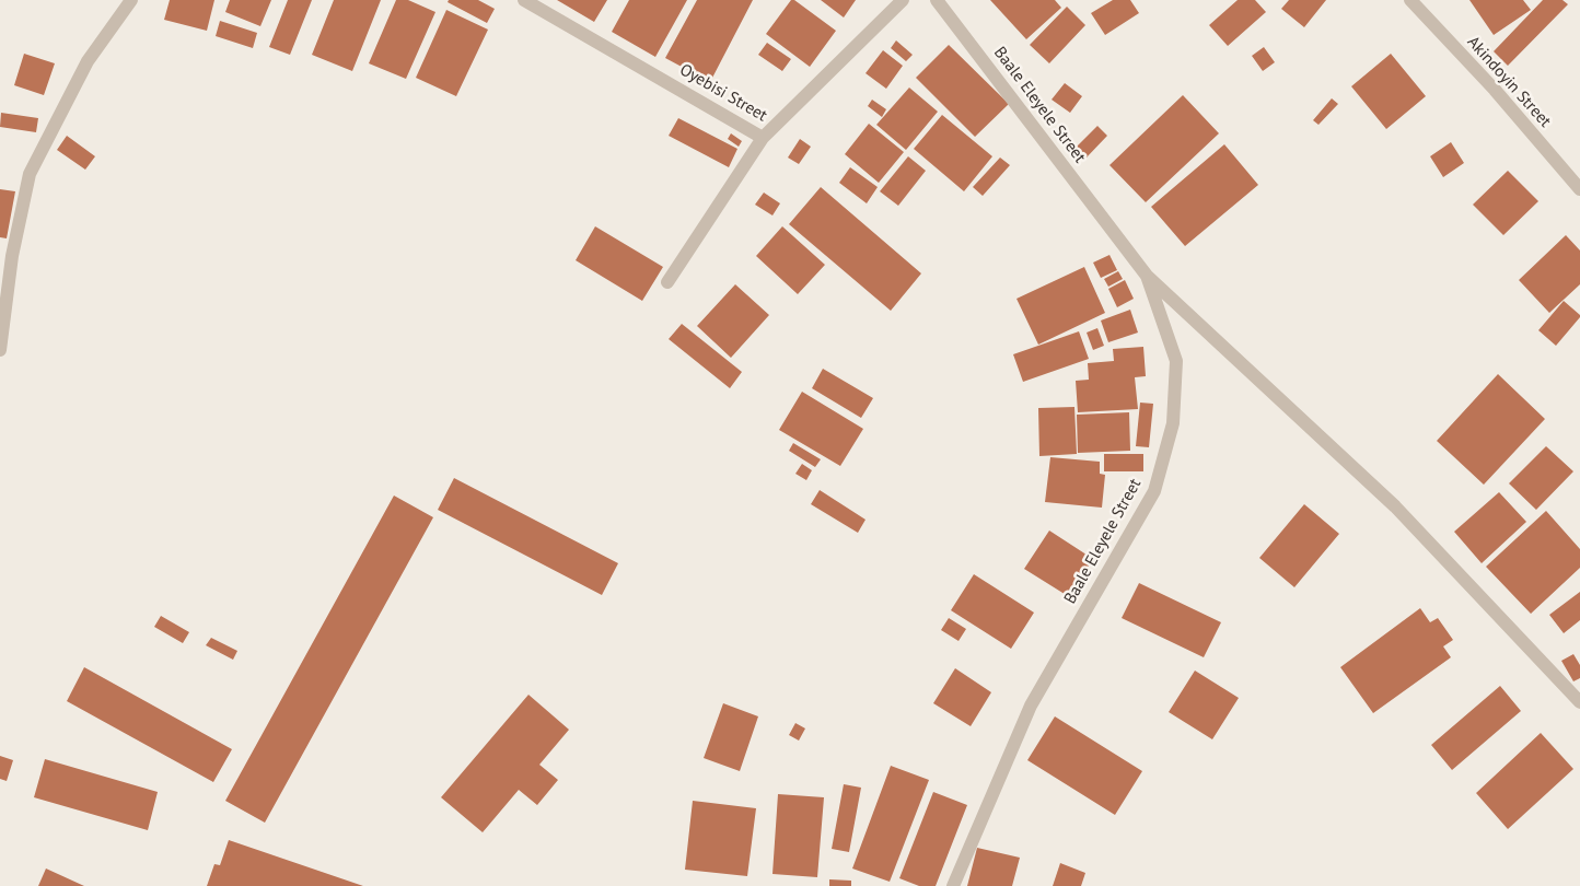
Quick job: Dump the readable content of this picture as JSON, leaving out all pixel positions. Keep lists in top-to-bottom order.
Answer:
{
  "streets": {
    "street": ["Akindoyin Street", "Oyebisi Street", "Baale Eleyele Street"]
  }
}
